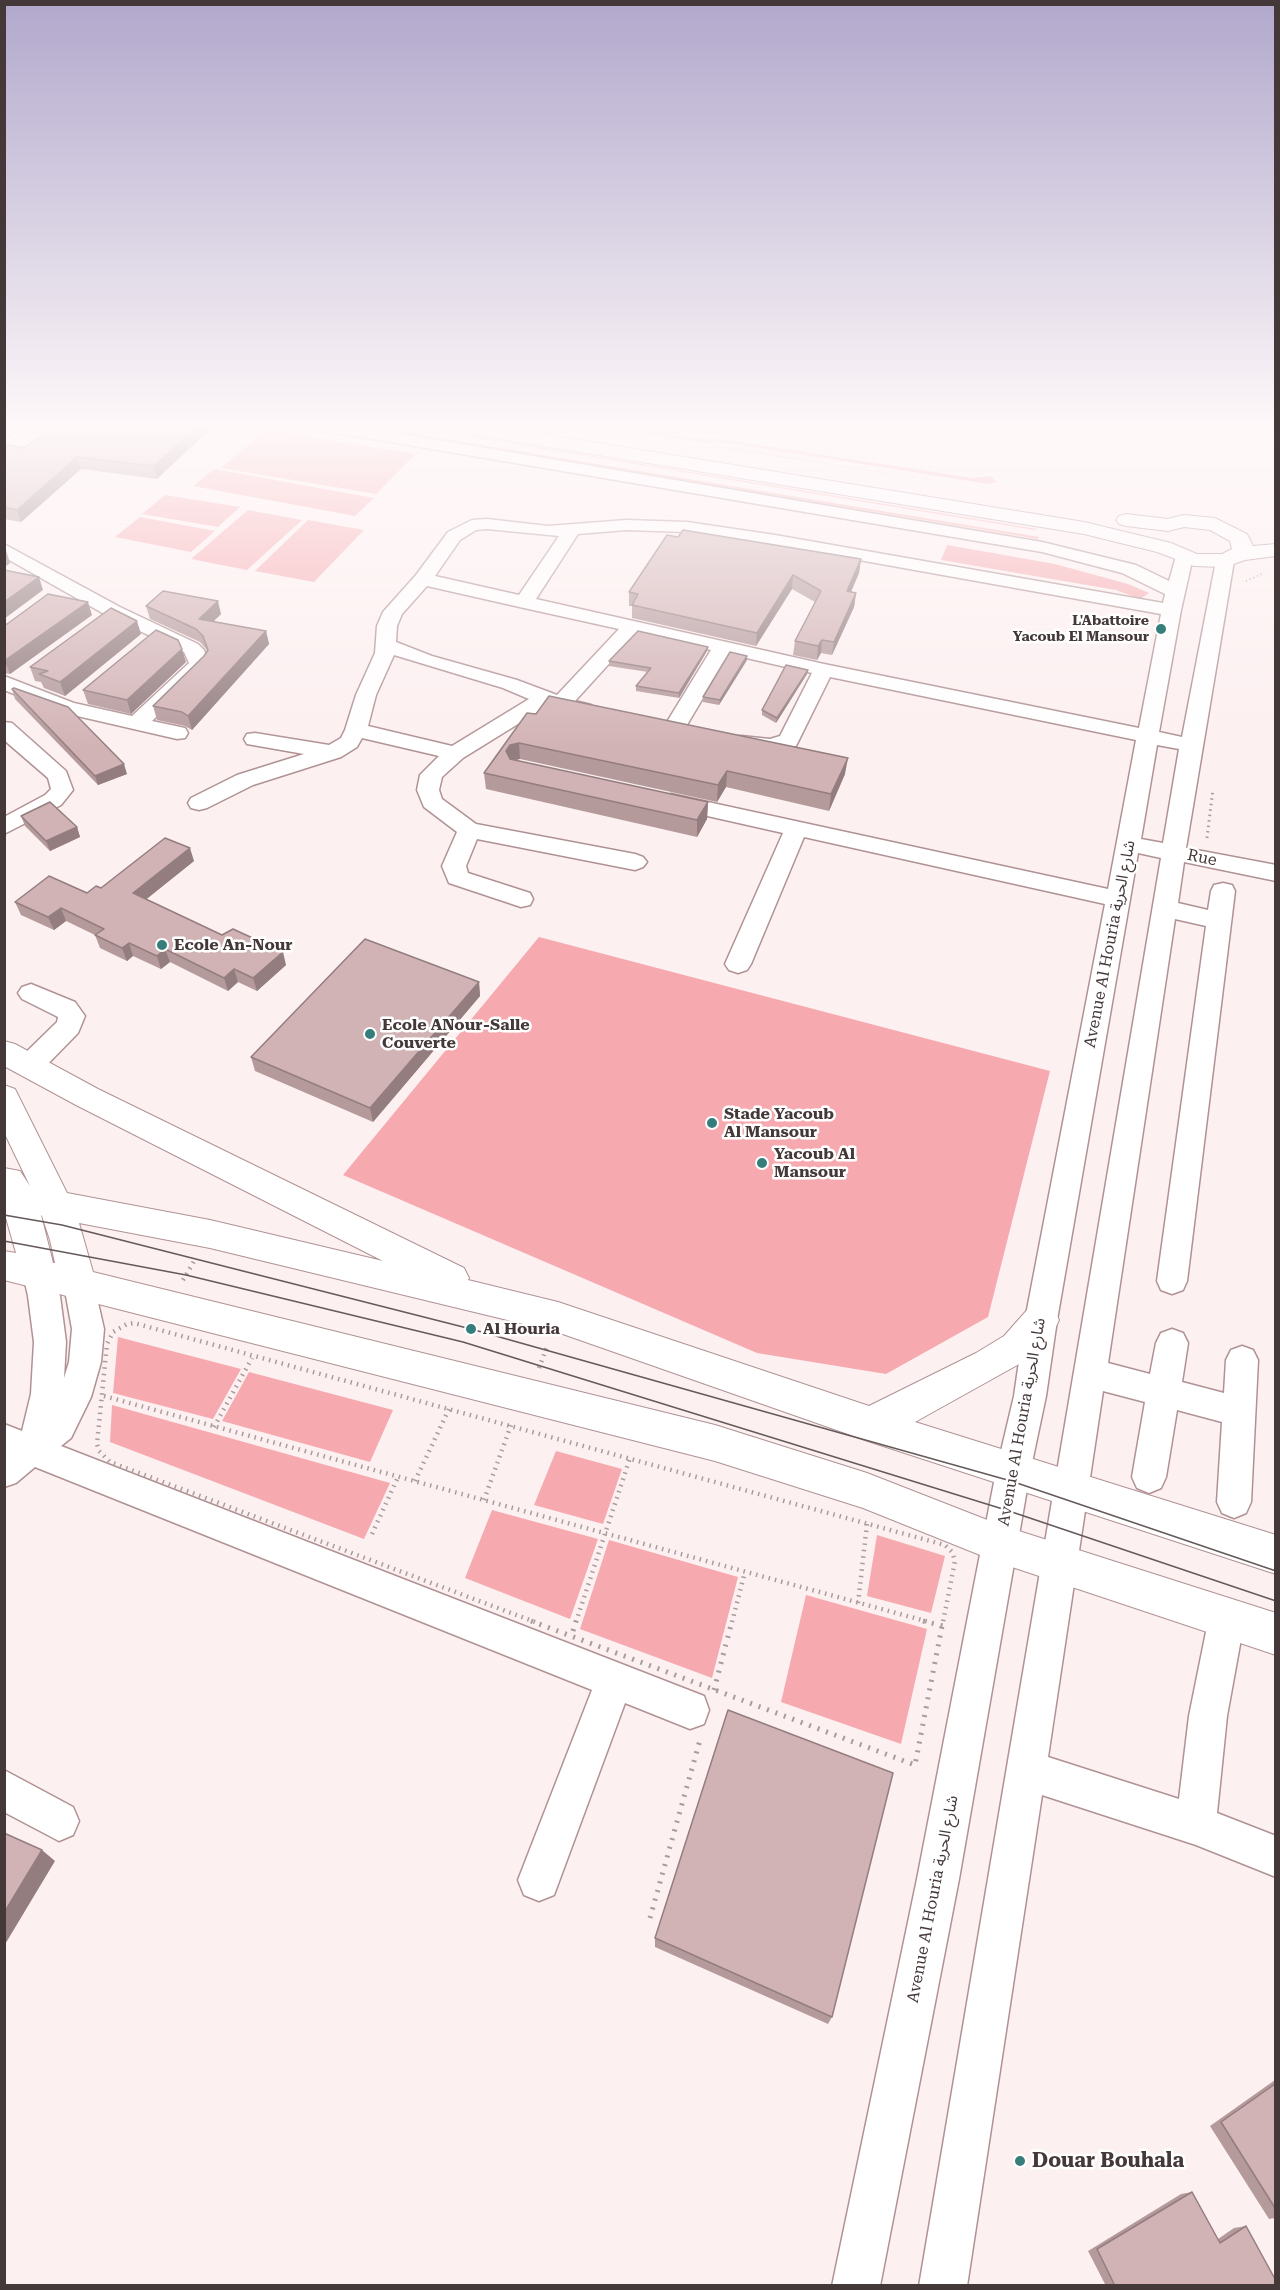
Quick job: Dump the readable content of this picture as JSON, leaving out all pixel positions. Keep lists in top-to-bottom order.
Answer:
{
  "streets": {
    "street": ["Rue", "Avenue Al Houria شارع الحرية"]
  },
  "crossings": [
    ["Rue", "Avenue Al Houria شارع الحرية"]
  ],
  "places": [
    "L'Abattoire Yacoub El Mansour",
    "Ecole An-Nour",
    "Ecole ANour-Salle Couverte",
    "Stade Yacoub Al Mansour",
    "Yacoub Al Mansour",
    "Al Houria",
    "Douar Bouhala"
  ]
}
